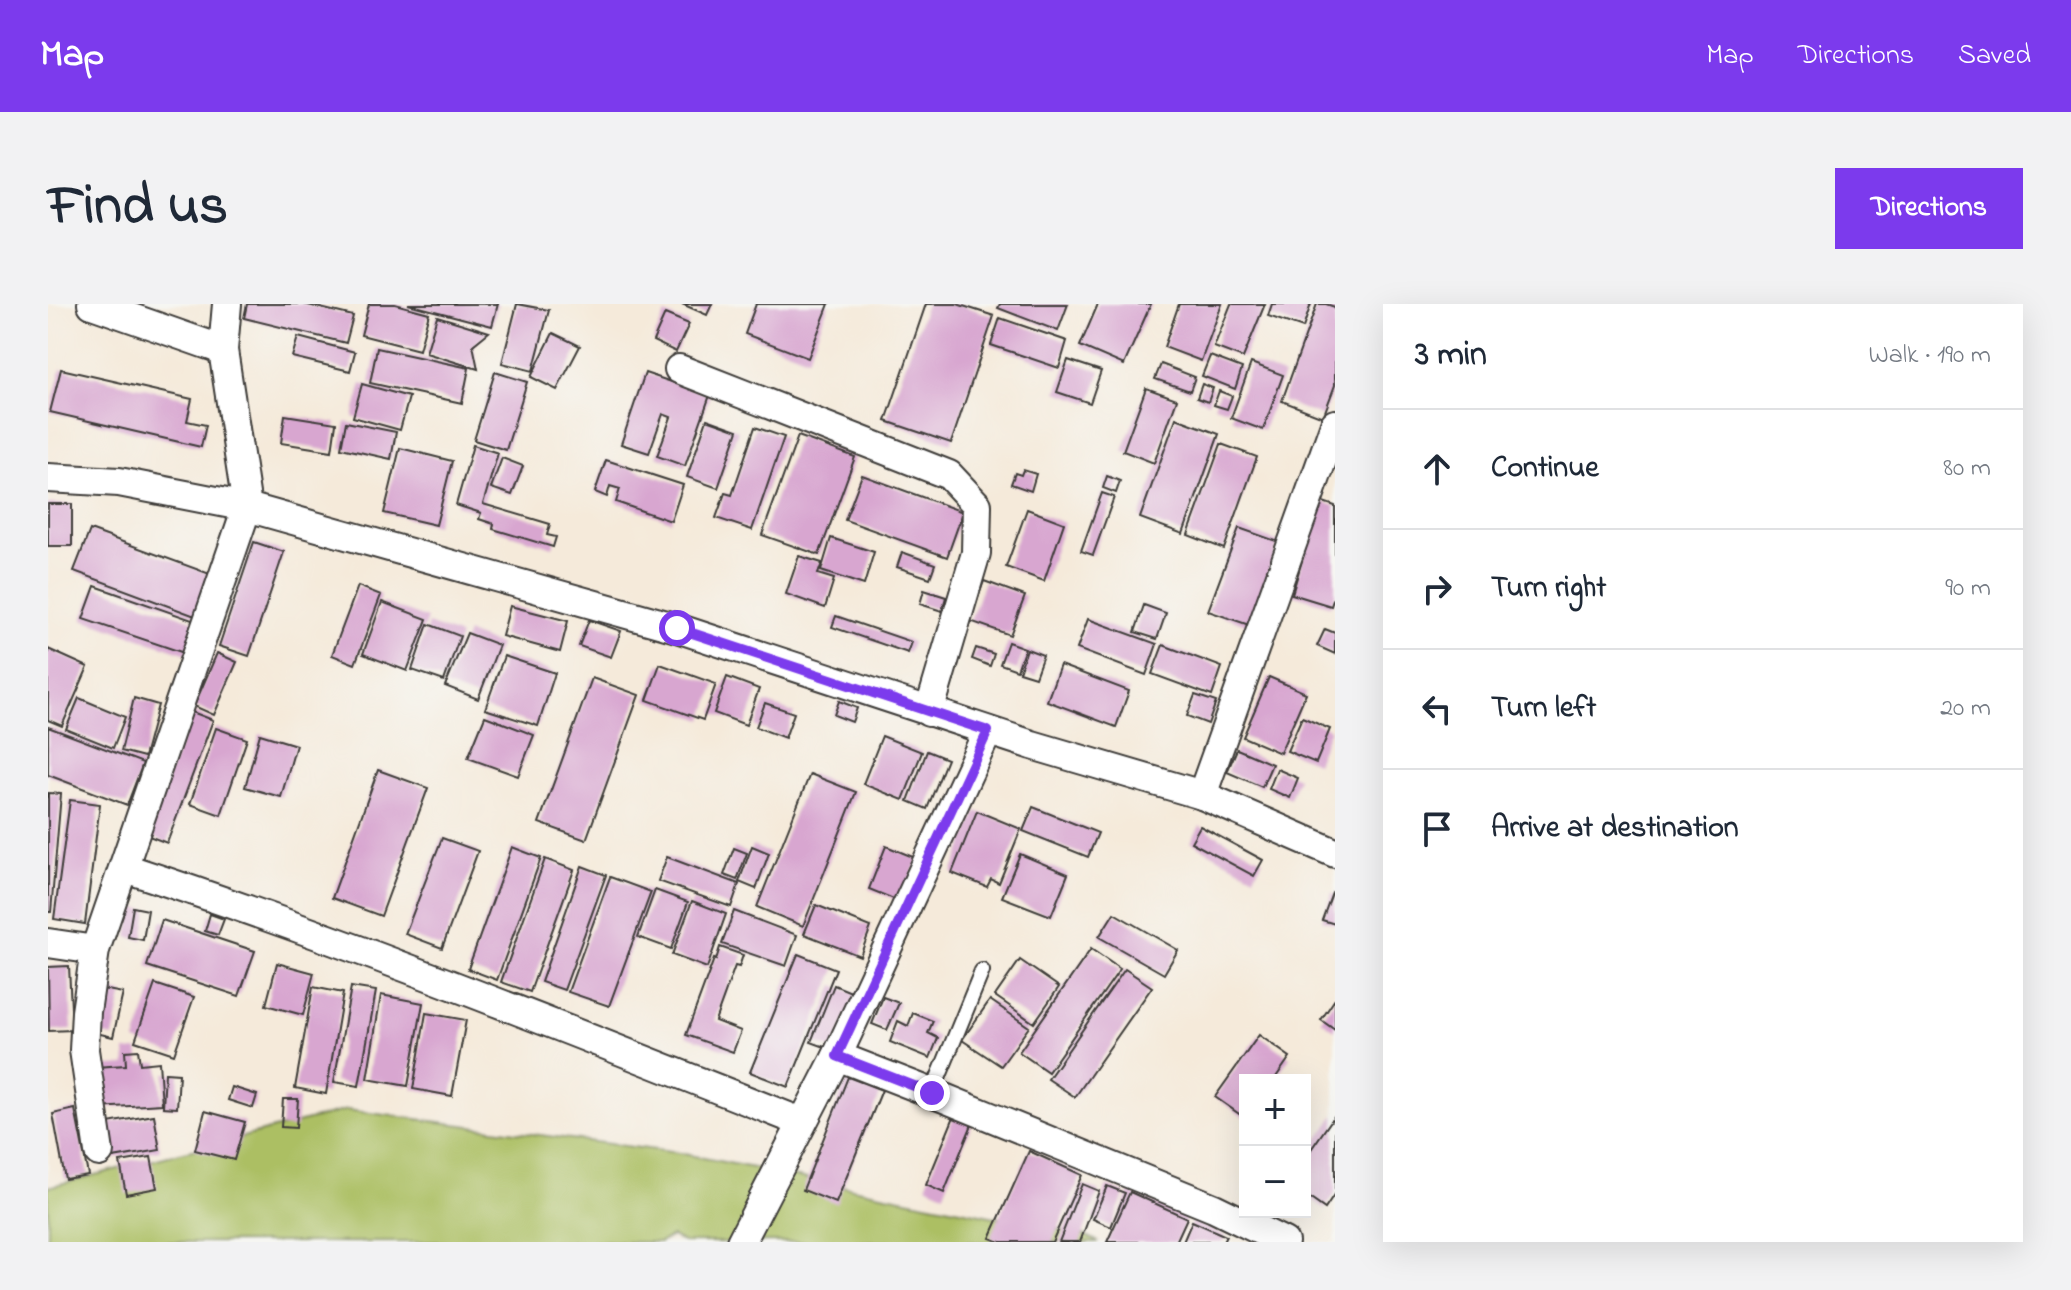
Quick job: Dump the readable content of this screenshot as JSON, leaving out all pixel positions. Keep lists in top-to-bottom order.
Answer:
{
  "page": {
    "header": "Map",
    "nav": ["Map", "Directions", "Saved"],
    "title": "Find us",
    "buttons": "Directions",
    "heading": ["3 min", "Walk · 190 m"],
    "list": [
      ["Continue", "80 m"],
      ["Turn right", "90 m"],
      ["Turn left", "20 m"],
      "Arrive at destination"
    ],
    "map_buttons": ["+", "−"]
  }
}
